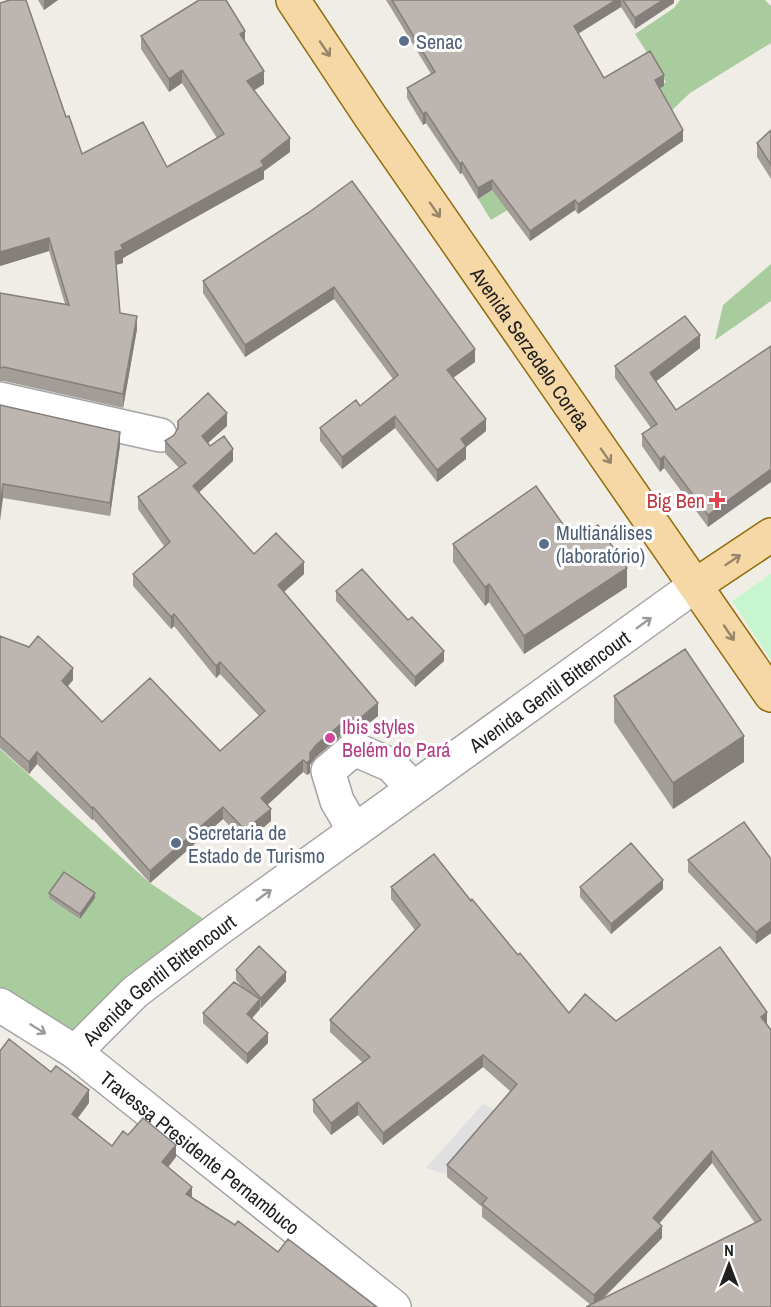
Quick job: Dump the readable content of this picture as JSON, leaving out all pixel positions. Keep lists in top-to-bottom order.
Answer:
{
  "streets": {
    "main road": ["Avenida Serzedelo Corrêa", "Avenida Gentil Bittencourt"],
    "street": ["Travessa Presidente Pernambuco"]
  },
  "crossings": [
    ["Avenida Serzedelo Corrêa", "Avenida Gentil Bittencourt"],
    ["Avenida Gentil Bittencourt", "Travessa Presidente Pernambuco"]
  ],
  "one_way": ["Avenida Serzedelo Corrêa", "Avenida Gentil Bittencourt"],
  "places": {
    "other": [
      "Senac",
      "Multianálises (laboratório)",
      "Ibis styles Belém do Pará",
      "Secretaria de Estado de Turismo"
    ],
    "health": ["Big Ben"]
  },
  "north": "top"
}
